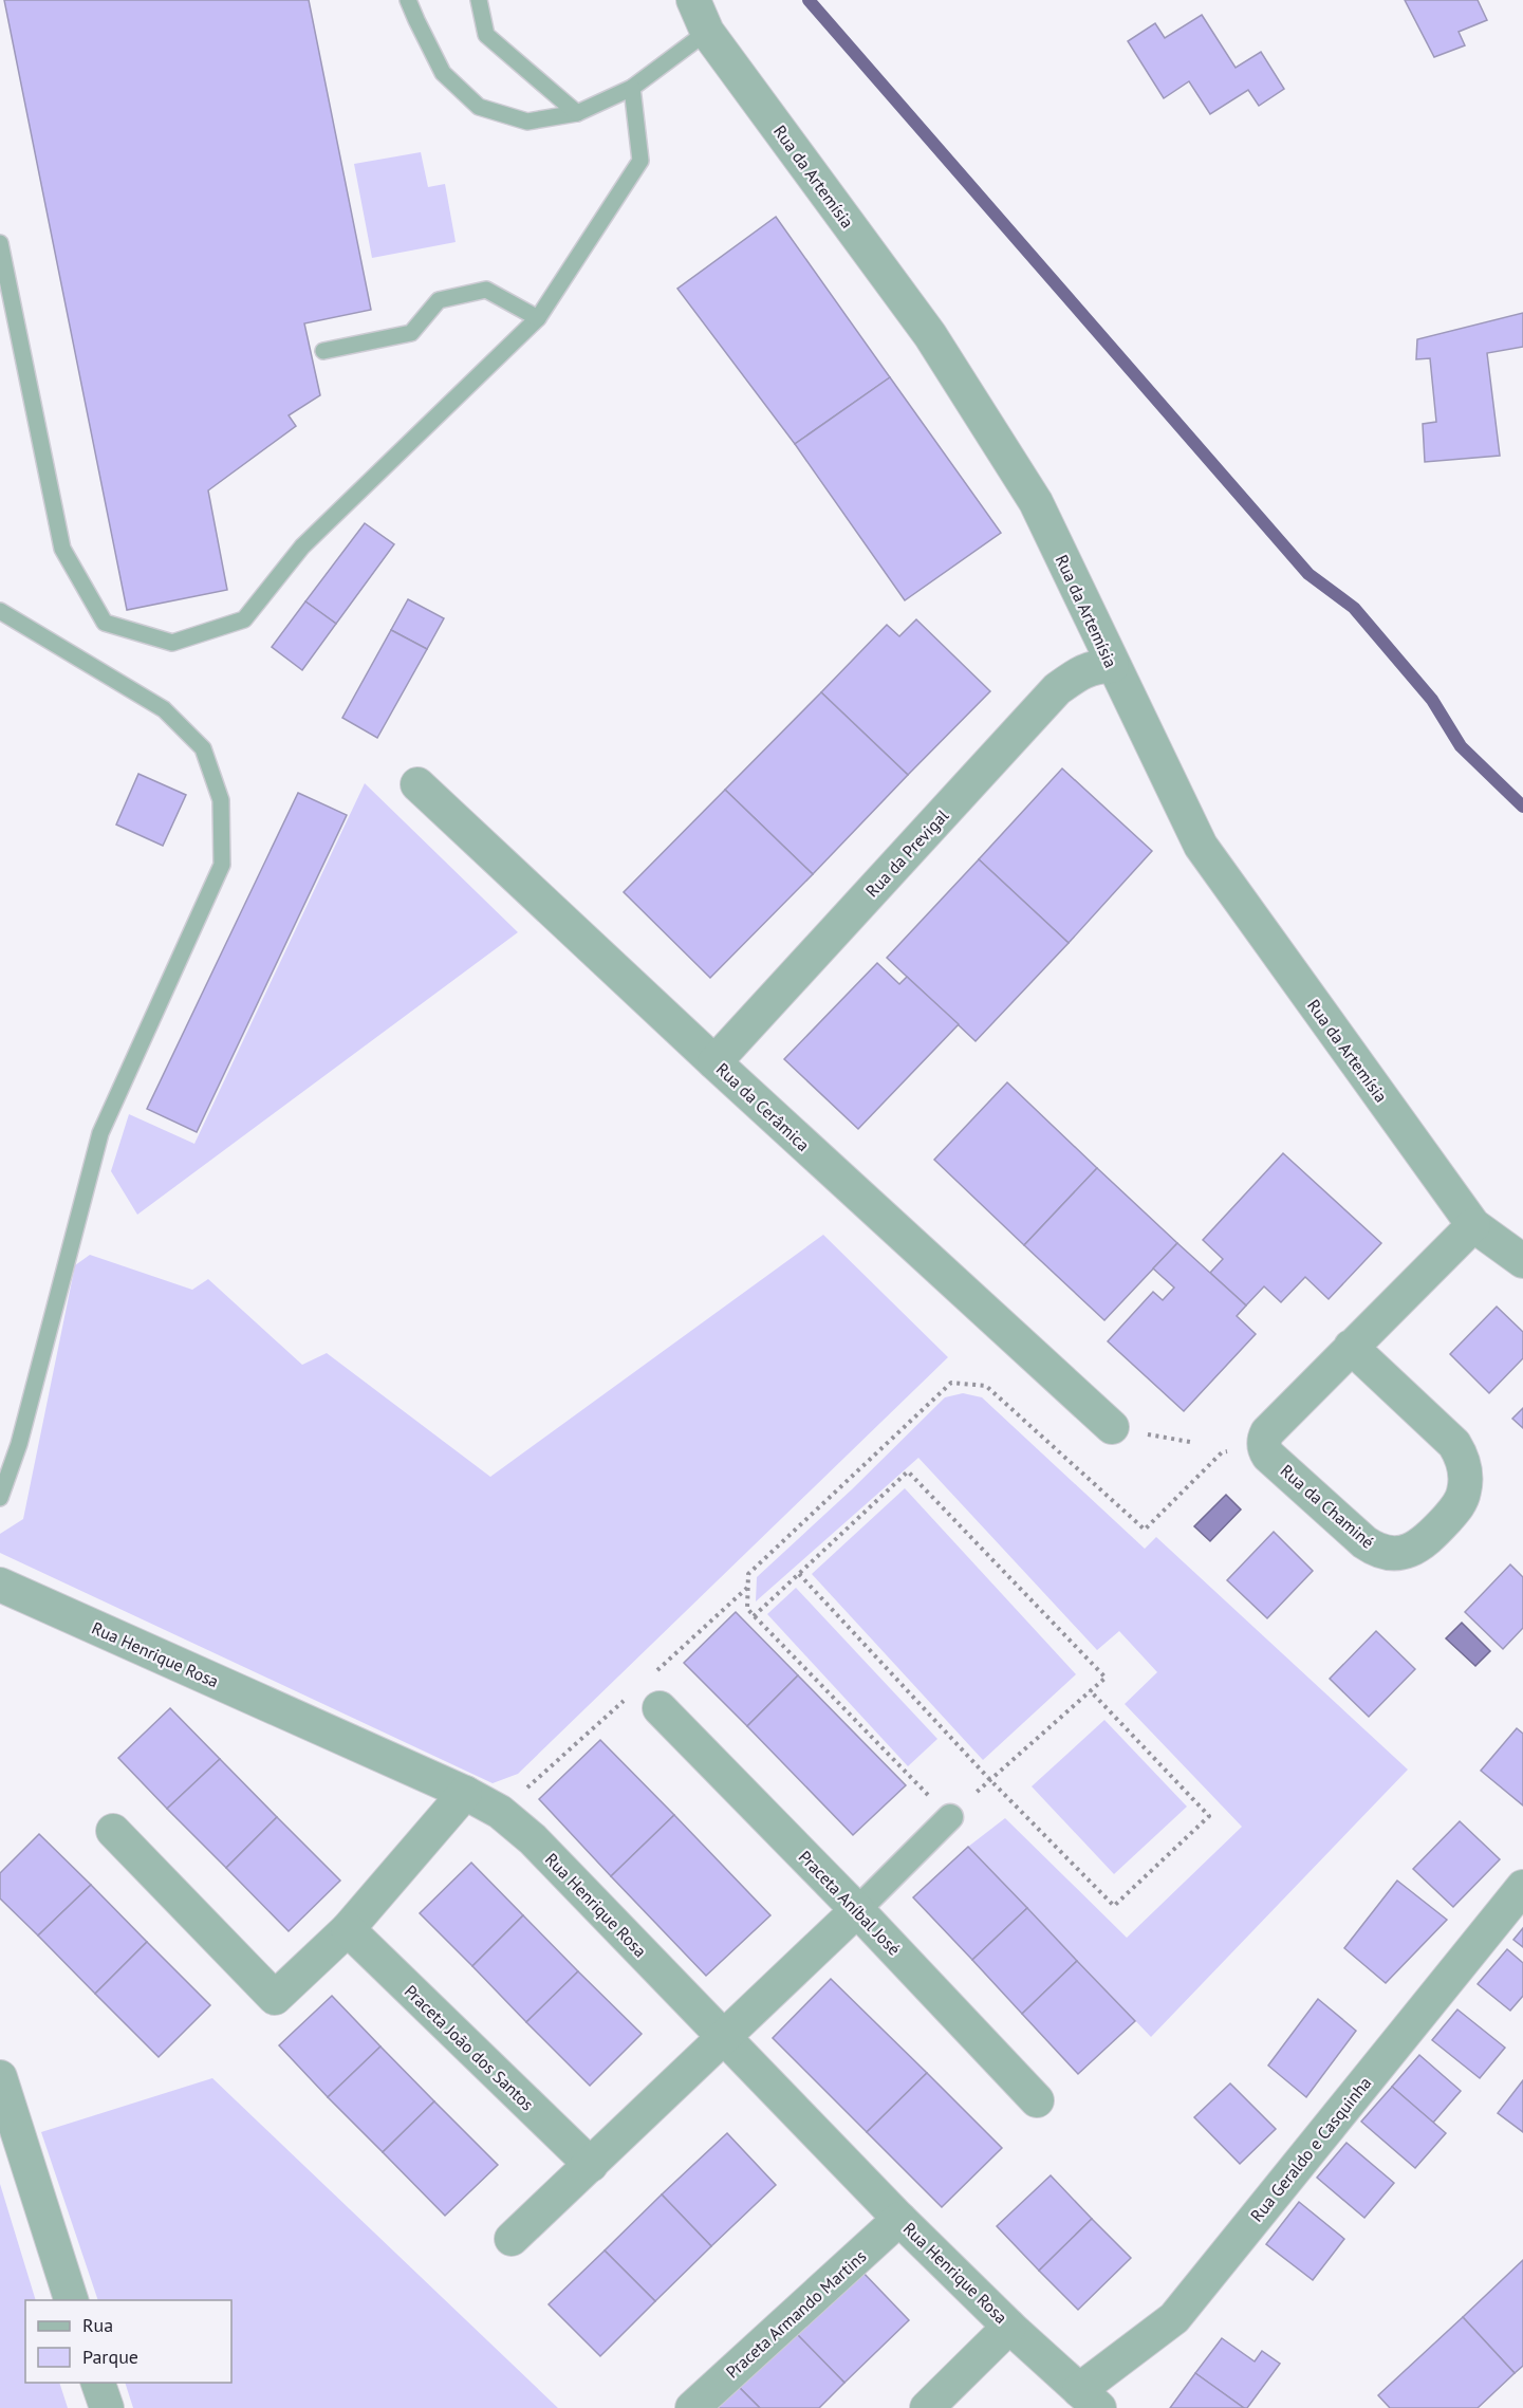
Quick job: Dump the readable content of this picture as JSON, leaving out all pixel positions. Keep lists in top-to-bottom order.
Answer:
{
  "streets": {
    "street": [
      "Rua da Artemísia",
      "Rua da Previgal",
      "Rua da Cerâmica",
      "Rua da Chaminé",
      "Rua Henrique Rosa",
      "Praceta Aníbal José",
      "Praceta João dos Santos",
      "Rua Geraldo e Casquinha",
      "Praceta Armando Martins"
    ]
  },
  "crossings": [
    ["Rua da Artemísia", "Rua da Previgal"],
    ["Rua da Artemísia", "Rua da Chaminé"],
    ["Rua da Previgal", "Rua da Cerâmica"],
    ["Rua Henrique Rosa", "Rua Geraldo e Casquinha"],
    ["Rua Henrique Rosa", "Praceta Armando Martins"]
  ],
  "legend": ["Rua", "Parque"]
}
